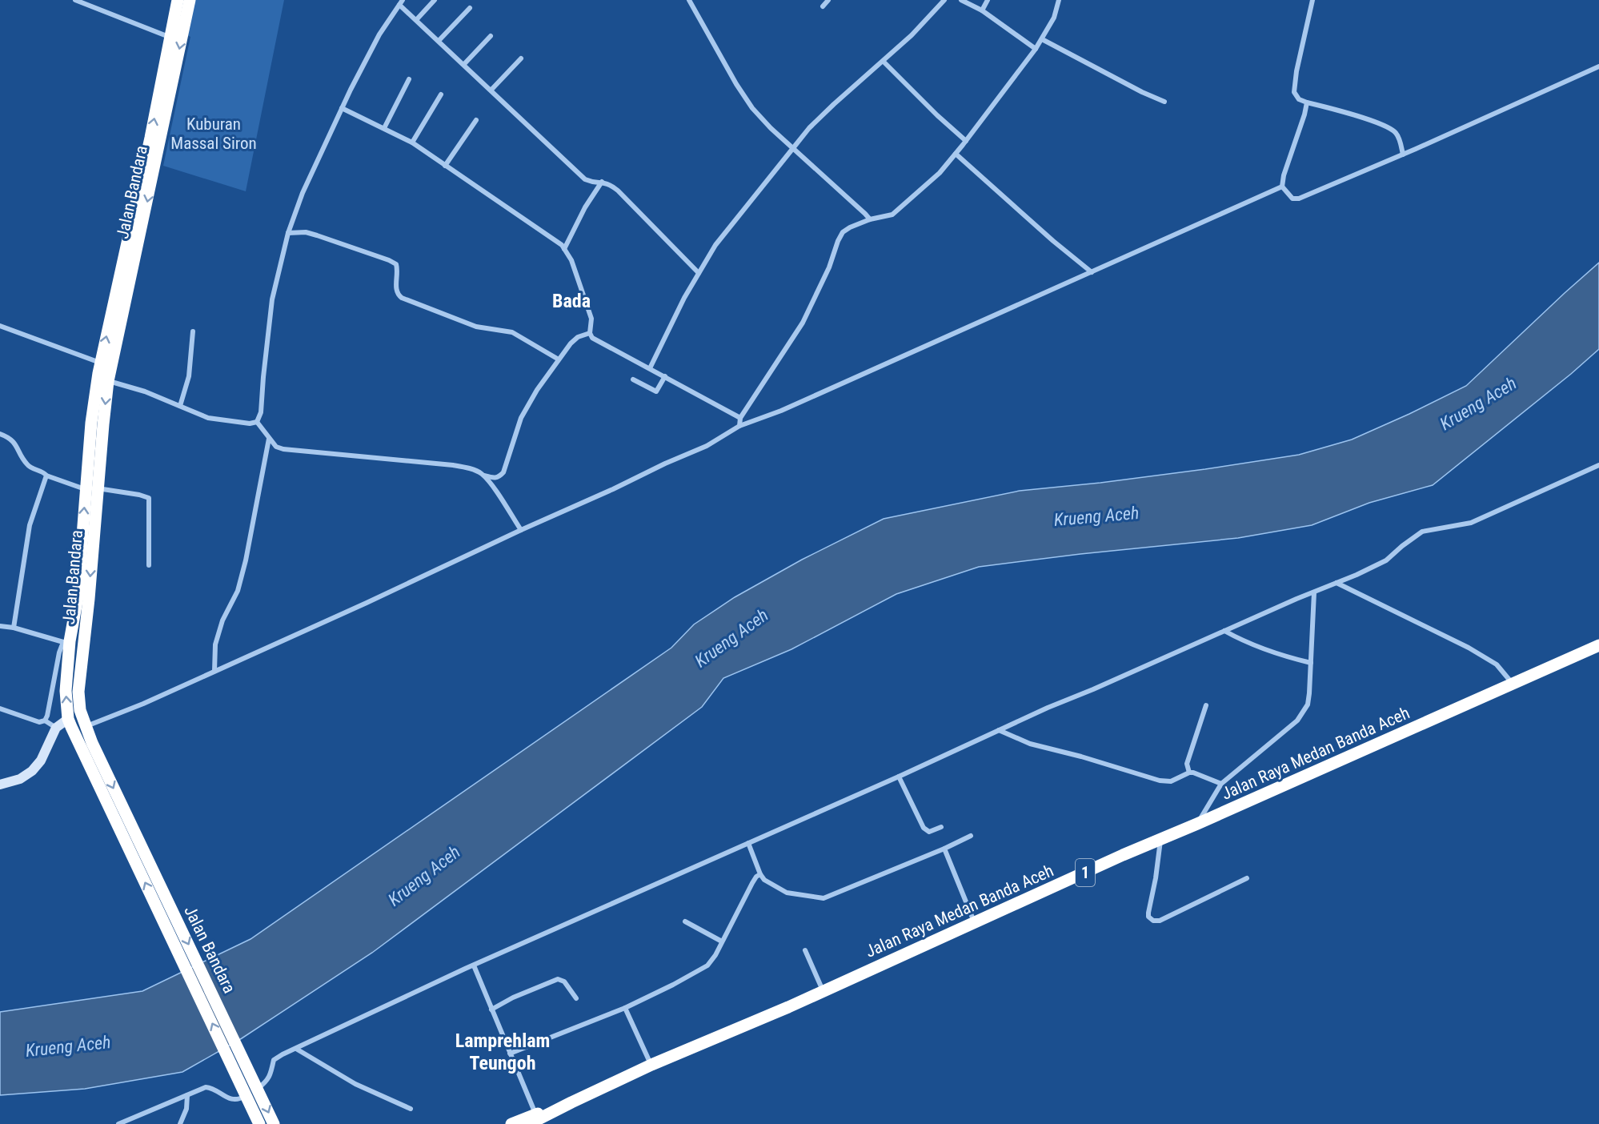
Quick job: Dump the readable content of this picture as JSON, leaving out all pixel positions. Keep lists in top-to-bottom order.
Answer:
{
  "streets": {
    "highway": ["Jalan Bandara", "Jalan Raya Medan Banda Aceh", "1"]
  },
  "districts": ["Bada", "Lamprehlam Teungoh"],
  "water": ["Krueng Aceh"],
  "parks": ["Kuburan Massal Siron"]
}
